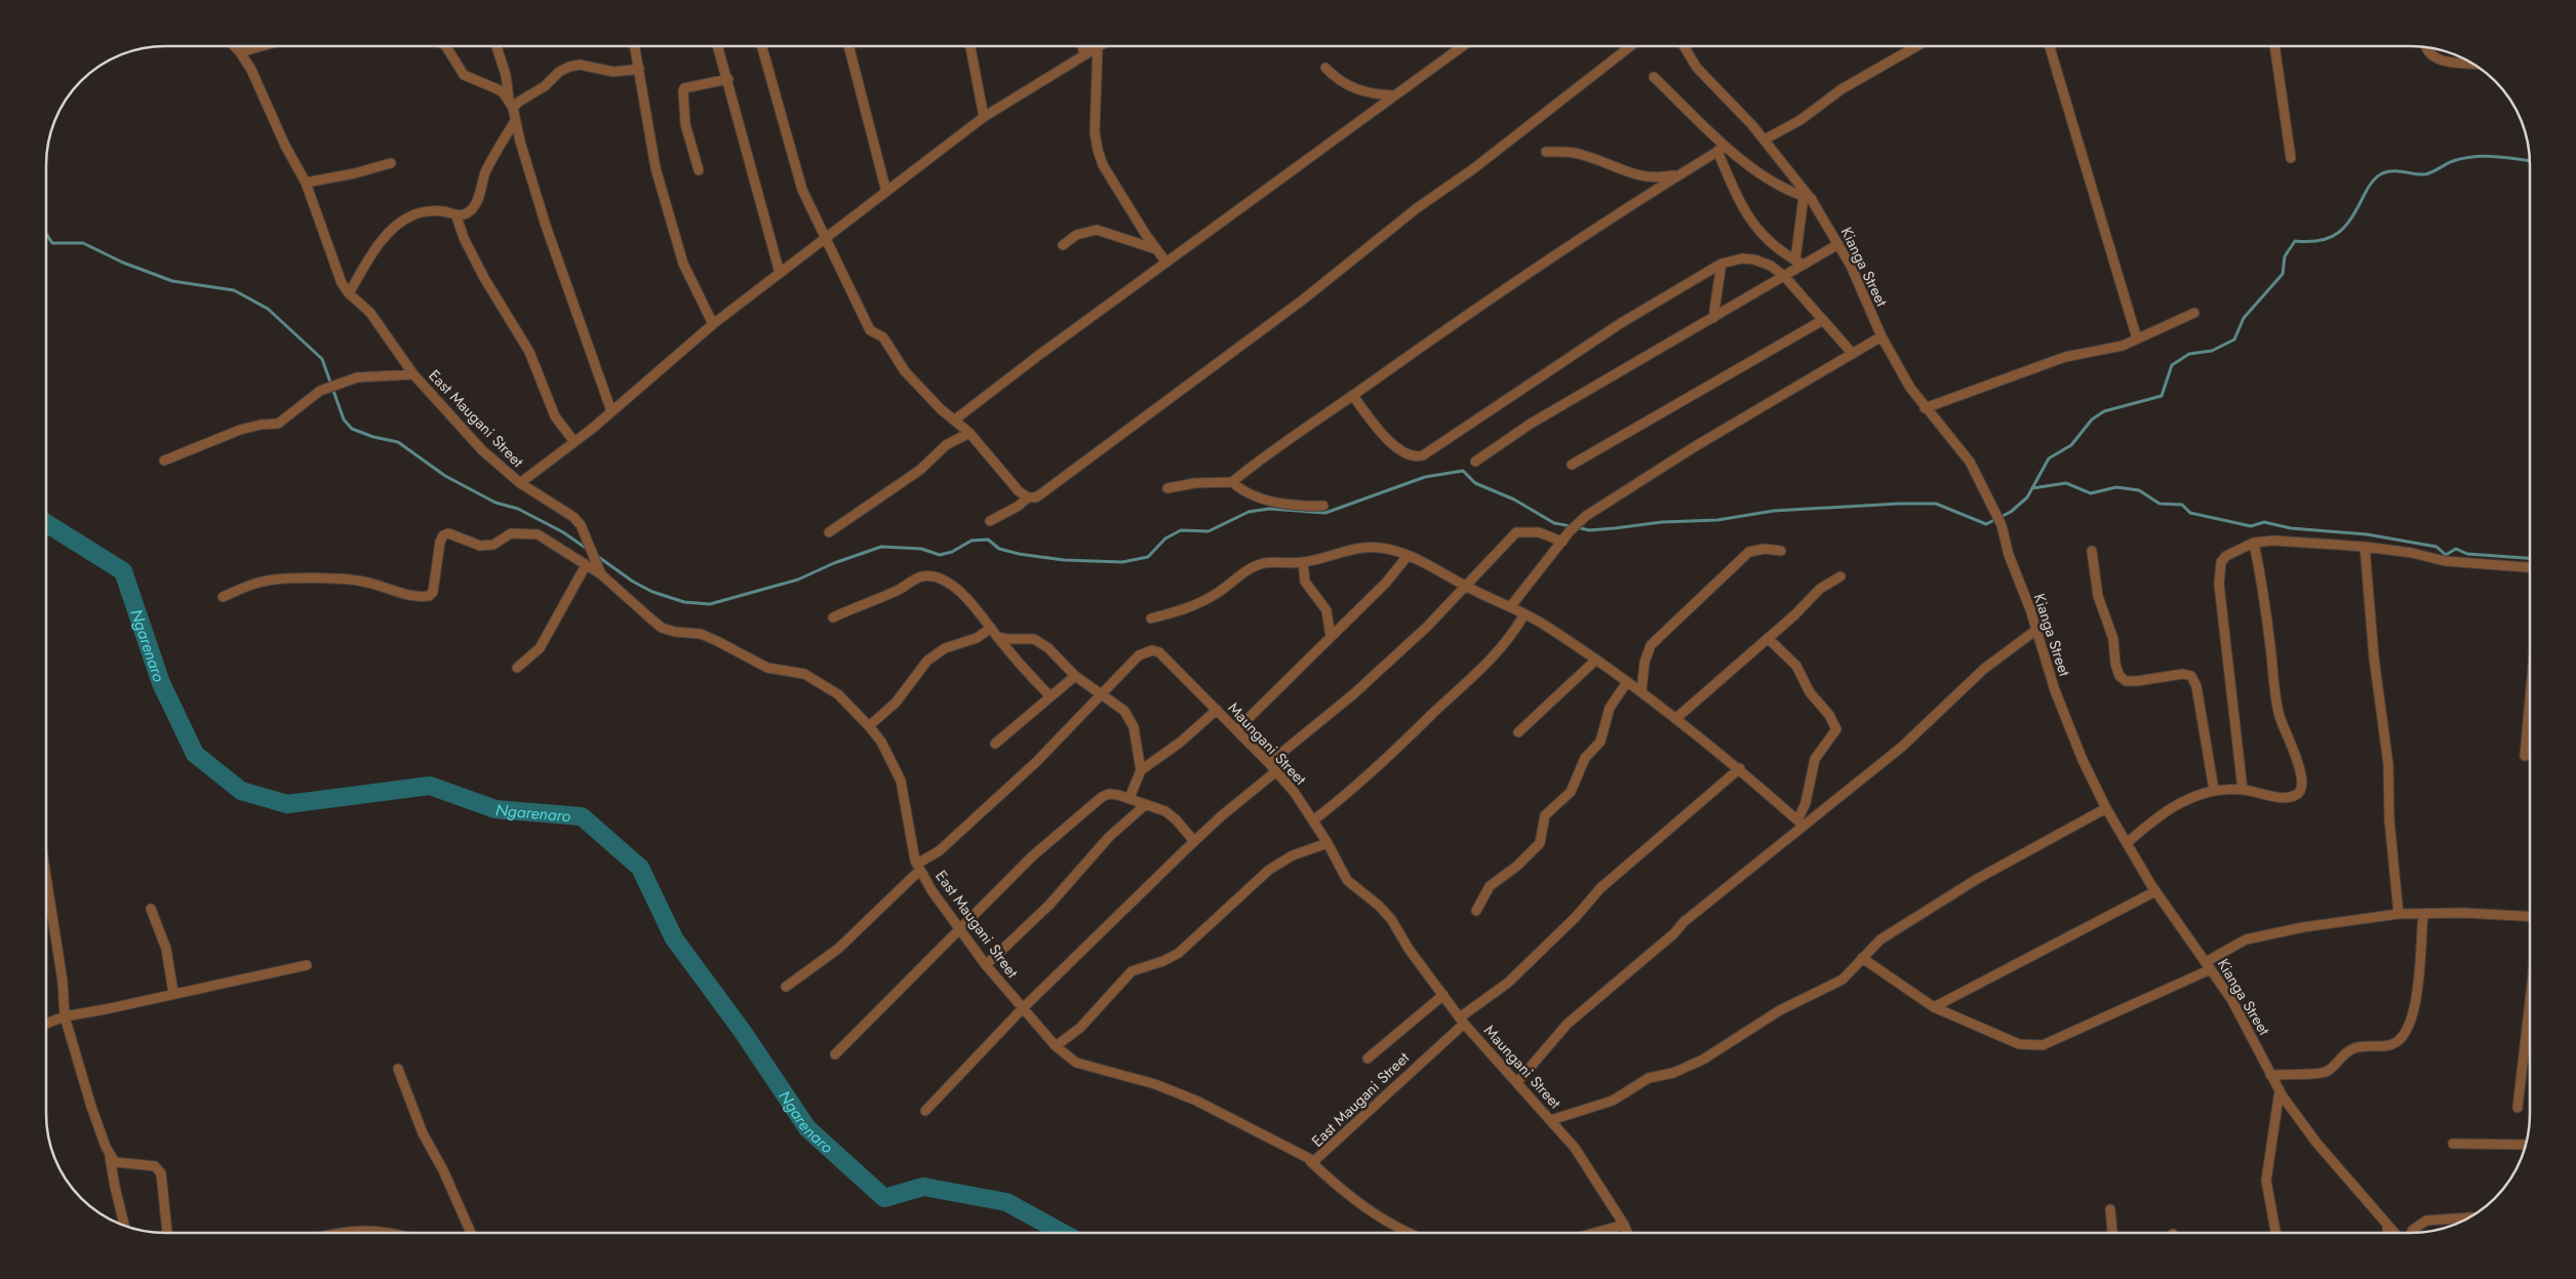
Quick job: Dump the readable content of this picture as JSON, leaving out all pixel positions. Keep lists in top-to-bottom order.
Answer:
{
  "streets": {
    "street": ["Kianga Street", "East Maugani Street", "Maungani Street"]
  },
  "crossings": [
    ["East Maugani Street", "Maungani Street"]
  ],
  "water": ["Ngarenaro"]
}
